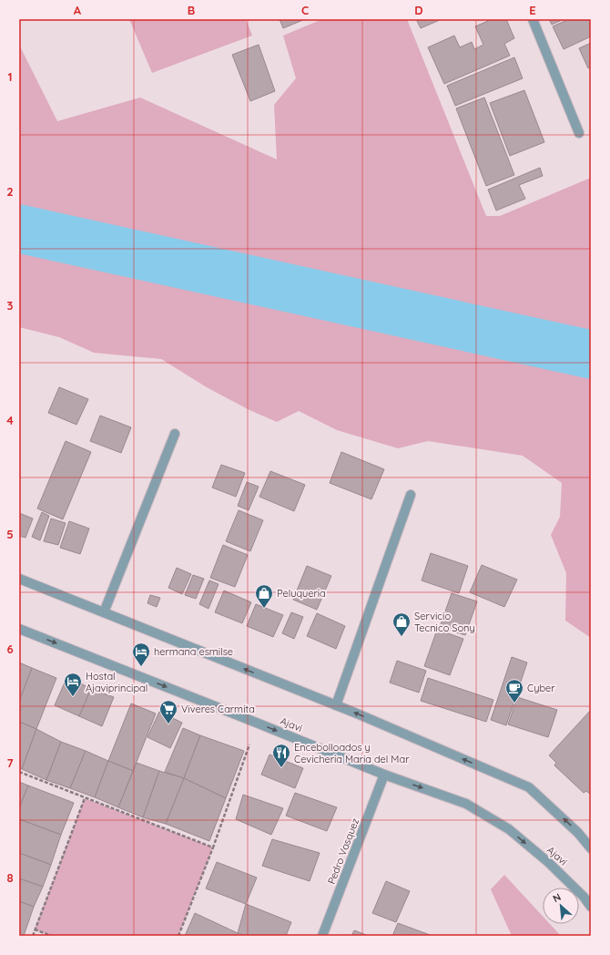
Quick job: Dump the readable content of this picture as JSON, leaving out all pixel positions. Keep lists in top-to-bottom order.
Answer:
{
  "streets": {
    "street": ["Ajavi", "Pedro Vasquez"]
  },
  "crossings": [
    ["Ajavi", "Pedro Vasquez"]
  ],
  "places": {
    "shop": ["Peluqueria", "Servicio Tecnico Sony"],
    "hotel": ["hermana esmilse", "Hostal Ajaviprincipal"],
    "cafe": ["Cyber"],
    "supermarket": ["Viveres Carmita"],
    "restaurant": ["Encebolloados y Cevicheria Maria del Mar"]
  },
  "north": "top left",
  "grid": {
    "columns": [
      "A",
      "B",
      "C",
      "D",
      "E"
    ],
    "rows": [
      "1",
      "2",
      "3",
      "4",
      "5",
      "6",
      "7",
      "8"
    ]
  }
}
